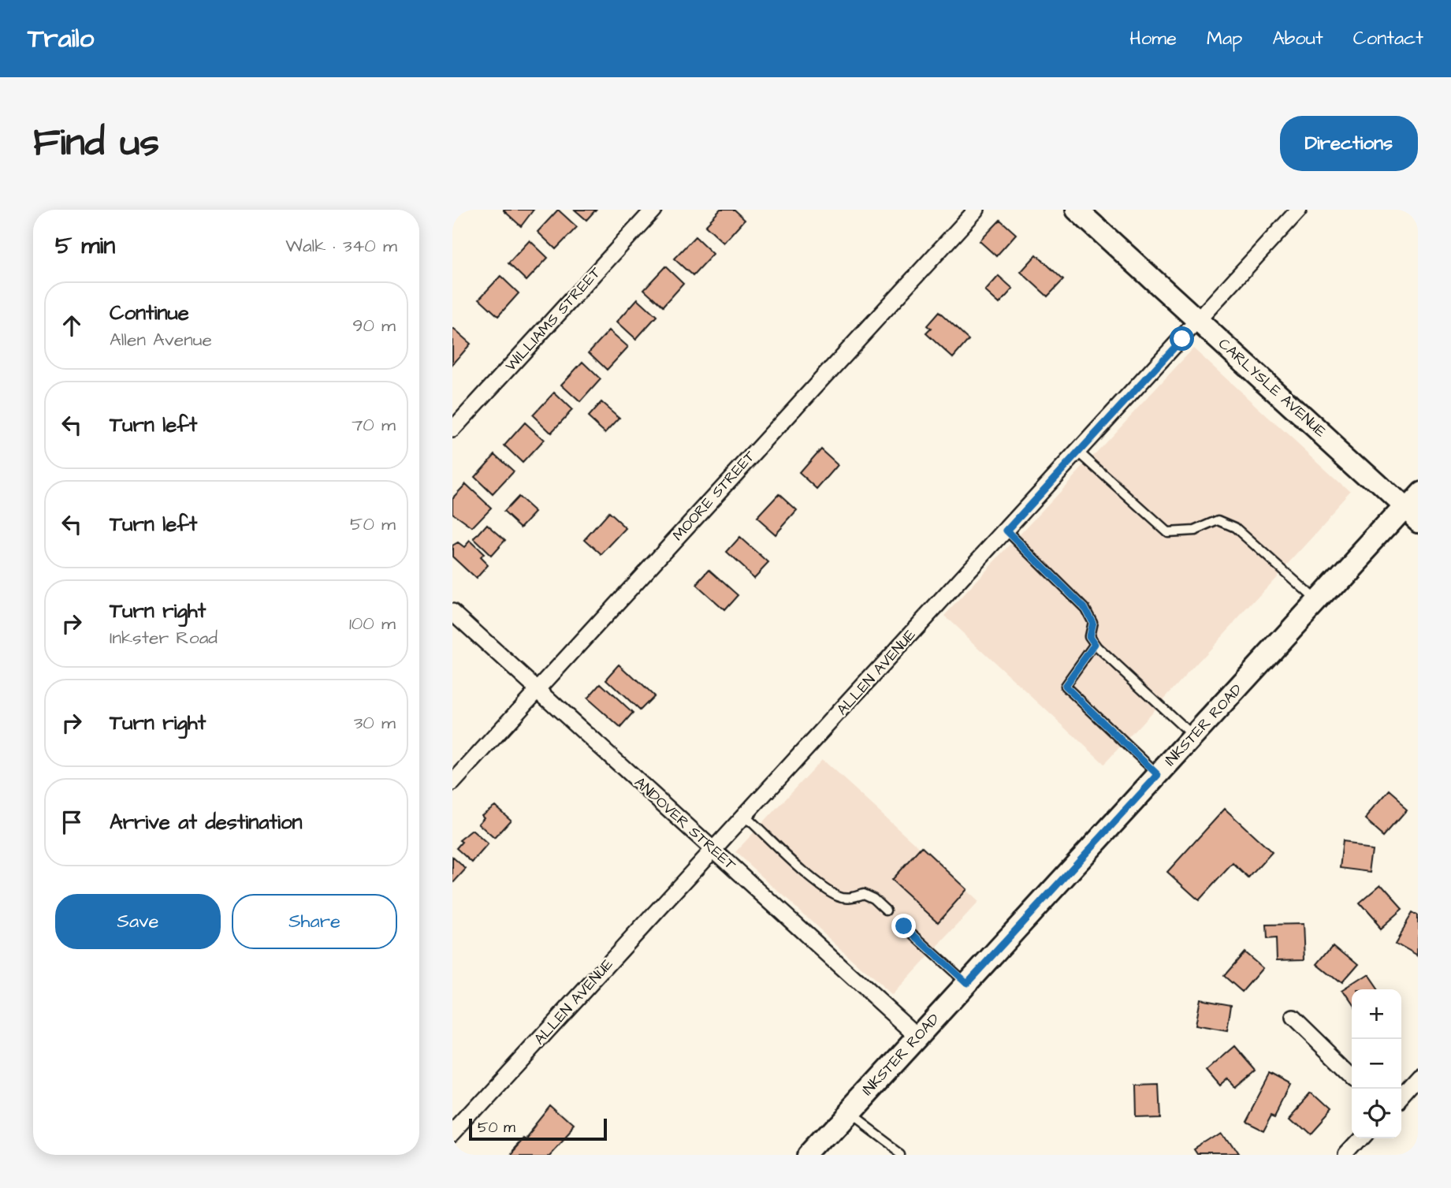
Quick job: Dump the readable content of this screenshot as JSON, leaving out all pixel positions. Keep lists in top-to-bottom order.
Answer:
{
  "streets": {
    "main road": ["CARLYSLE AVENUE", "INKSTER ROAD"],
    "street": [
      "WILLIAMS STREET",
      "MOORE STREET",
      "ALLEN AVENUE",
      "ANDOVER STREET"
    ]
  },
  "crossings": [
    ["CARLYSLE AVENUE", "ALLEN AVENUE"],
    ["CARLYSLE AVENUE", "INKSTER ROAD"],
    ["MOORE STREET", "ANDOVER STREET"],
    ["ALLEN AVENUE", "ANDOVER STREET"],
    ["INKSTER ROAD", "ANDOVER STREET"]
  ],
  "scale_bar": "50 m",
  "page": {
    "header": "Trailo",
    "nav": [
      "Home",
      "Map",
      "About",
      "Contact"
    ],
    "buttons": [
      "Directions",
      ["Save", "Share"]
    ],
    "title": "Find us",
    "heading": ["5 min", "Walk · 340 m"],
    "list": [
      ["Continue", "Allen Avenue", "90 m"],
      ["Turn left", "70 m"],
      ["Turn left", "50 m"],
      ["Turn right", "Inkster Road", "100 m"],
      ["Turn right", "30 m"],
      "Arrive at destination"
    ],
    "map_buttons": ["+", "−"],
    "scale": "50 m"
  }
}
